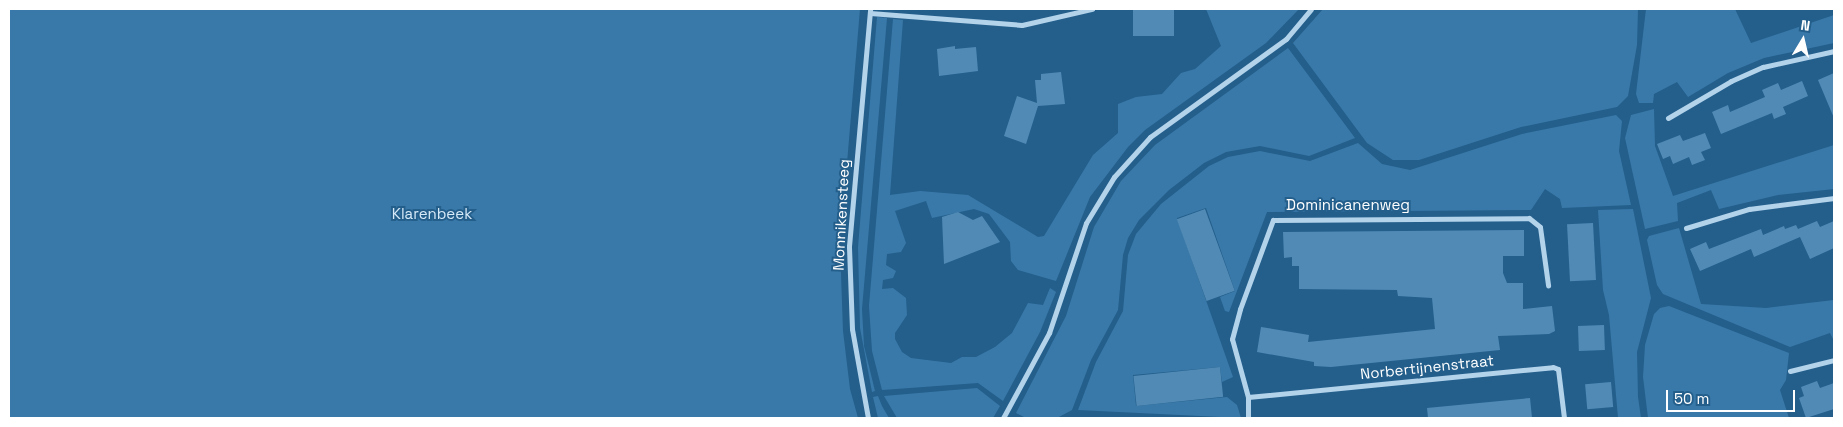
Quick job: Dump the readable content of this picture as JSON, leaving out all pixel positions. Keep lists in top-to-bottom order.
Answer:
{
  "streets": {
    "street": ["Dominicanenweg", "Monnikensteeg", "Norbertijnenstraat"]
  },
  "crossings": [
    ["Dominicanenweg", "Norbertijnenstraat"]
  ],
  "parks": ["Klarenbeek"],
  "scale_bar": "50 m",
  "north": "top"
}
